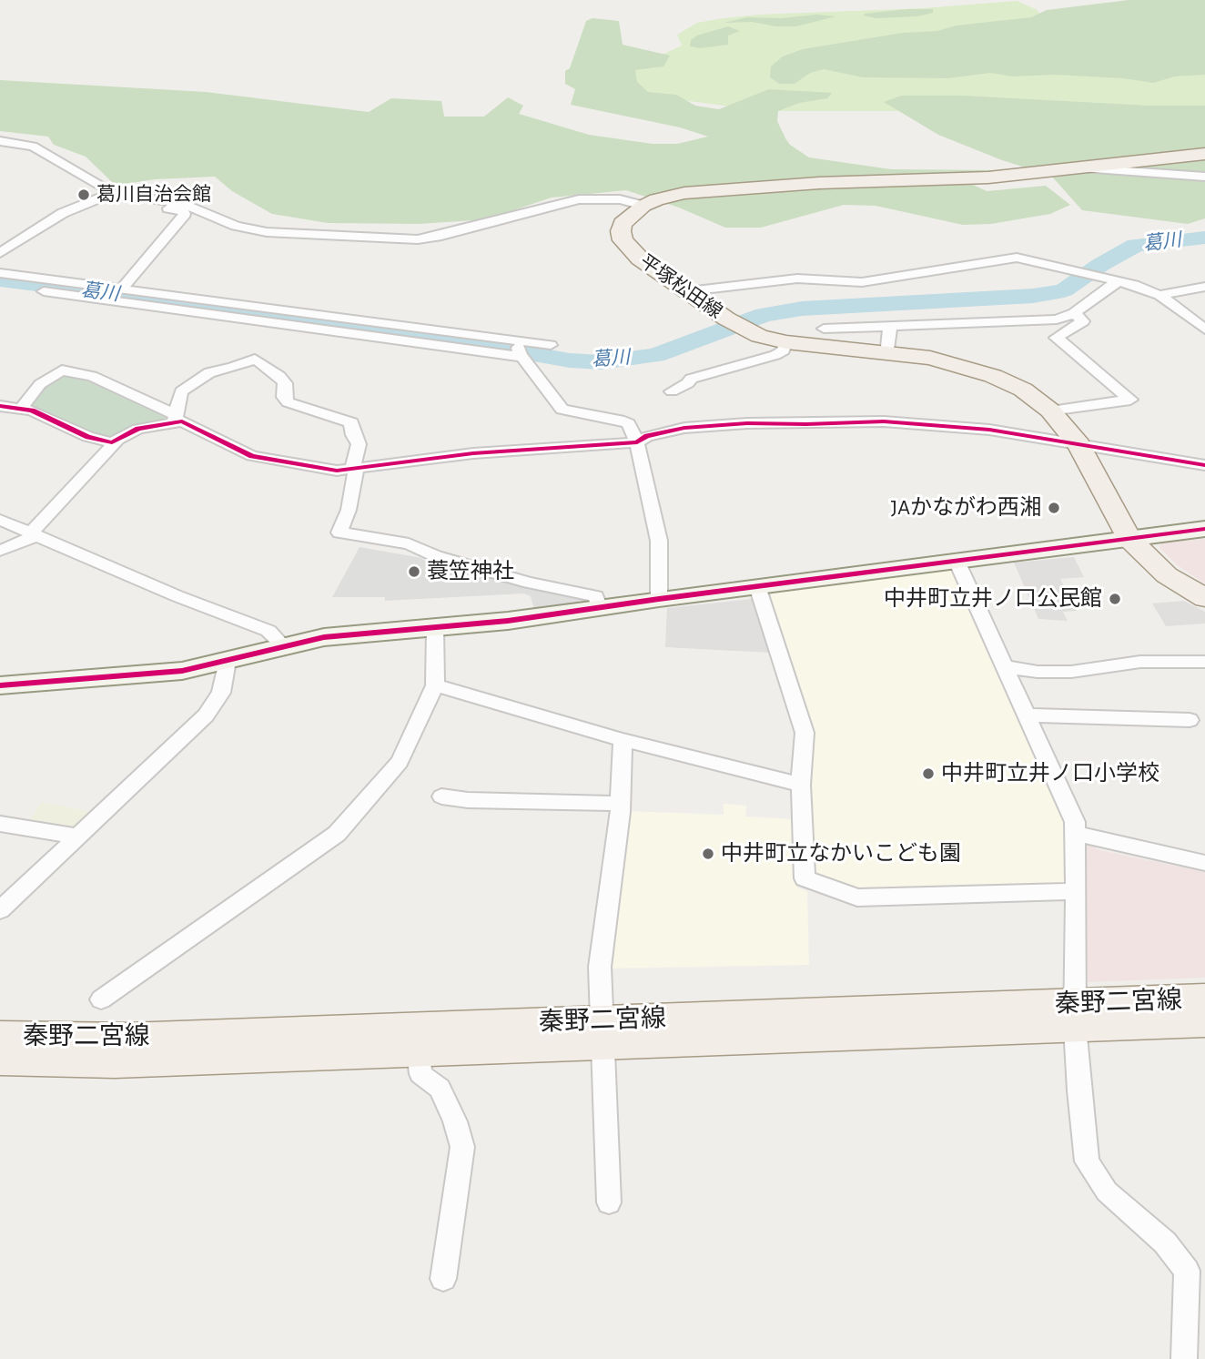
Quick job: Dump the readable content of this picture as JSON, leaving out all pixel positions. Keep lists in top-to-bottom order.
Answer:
{
  "streets": {
    "main road": ["平塚松田線", "秦野二宮線"]
  },
  "water": ["葛川"],
  "places": [
    "葛川自治会館",
    "JAかながわ西湘",
    "蓑笠神社",
    "中井町立井ノ口公民館",
    "中井町立井ノ口小学校",
    "中井町立なかいこども園"
  ]
}
